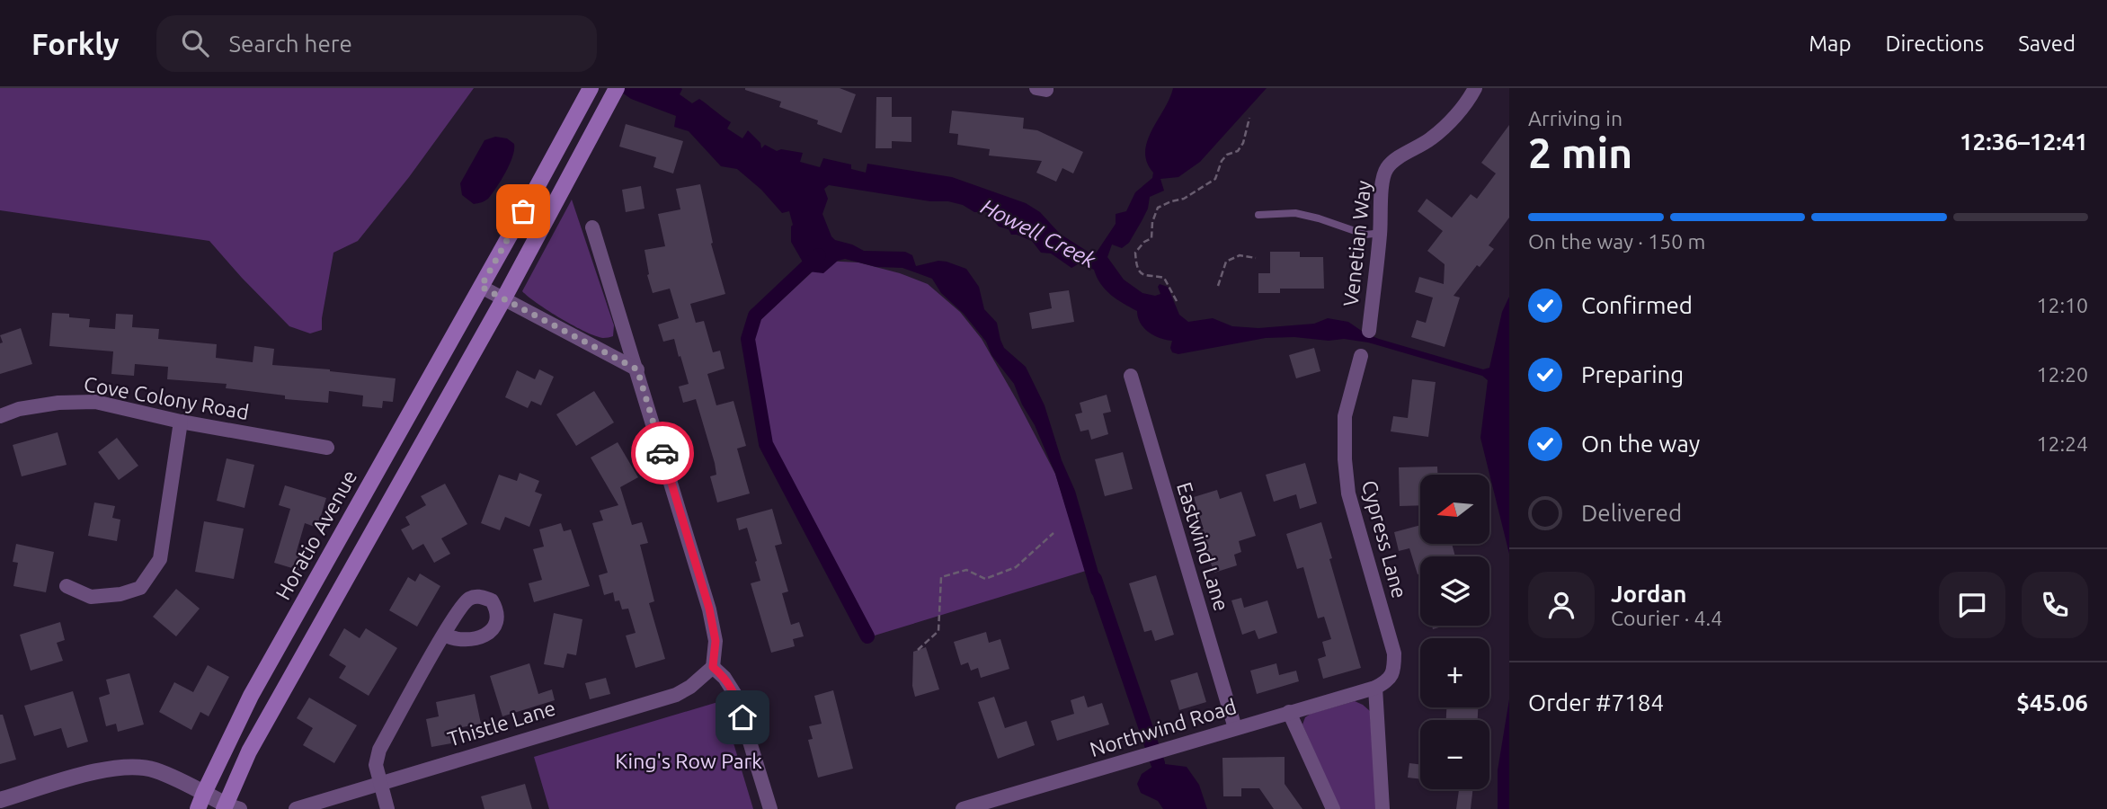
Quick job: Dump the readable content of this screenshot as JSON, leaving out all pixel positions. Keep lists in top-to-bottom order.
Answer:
{
  "streets": {
    "main road": ["Horatio Avenue"],
    "street": [
      "Venetian Way",
      "Cove Colony Road",
      "Cypress Lane",
      "Eastwind Lane",
      "Thistle Lane",
      "Northwind Road"
    ]
  },
  "crossings": [
    ["Cypress Lane", "Northwind Road"],
    ["Eastwind Lane", "Northwind Road"]
  ],
  "water": ["Howell Creek"],
  "parks": ["King's Row Park"],
  "north": "left",
  "page": {
    "header": "Forkly",
    "search": "Search here",
    "nav": ["Map", "Directions", "Saved"],
    "heading": ["2 min", "Arriving in", "12:36–12:41"],
    "panel": [
      "Jordan",
      "Courier · 4.4",
      "Order #7184",
      "$45.06"
    ],
    "bar": "On the way · 150 m",
    "list": [
      ["Confirmed", "12:10"],
      ["Preparing", "12:20"],
      ["On the way", "12:24"],
      "Delivered"
    ],
    "map_buttons": ["+", "−"]
  }
}
